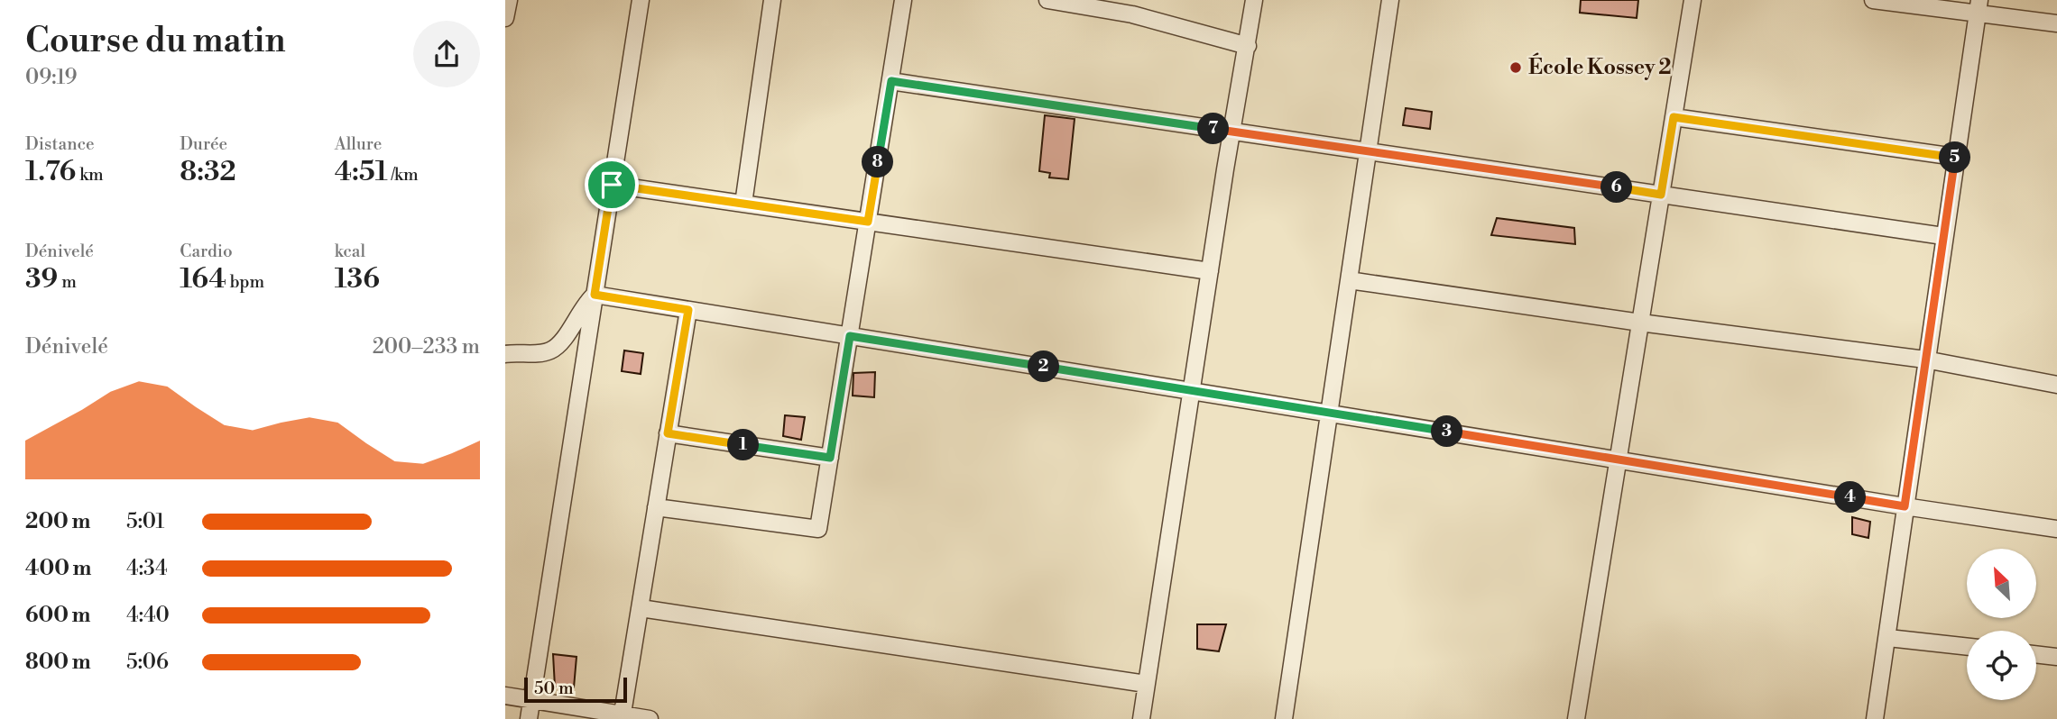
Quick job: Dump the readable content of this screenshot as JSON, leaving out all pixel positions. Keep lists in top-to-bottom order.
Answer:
{
  "places": ["École Kossey 2"],
  "scale_bar": "50 m",
  "north": "top left",
  "page": {
    "heading": ["Course du matin", "09:19"],
    "stats": [
      ["Distance", "1.76 km"],
      ["Durée", "8:32"],
      ["Allure", "4:51 /km"],
      ["Dénivelé", "39 m"],
      ["Cardio", "164 bpm"],
      ["kcal", "136"]
    ],
    "pins": [
      "7",
      "5",
      "8",
      "6",
      "2",
      "3",
      "1",
      "4"
    ],
    "chart": ["Dénivelé", "200–233 m"],
    "list": [
      {
        "name": "200 m",
        "note": "5:01"
      },
      {
        "name": "400 m",
        "note": "4:34"
      },
      {
        "name": "600 m",
        "note": "4:40"
      },
      {
        "name": "800 m",
        "note": "5:06"
      }
    ],
    "scale": "50 m"
  }
}
